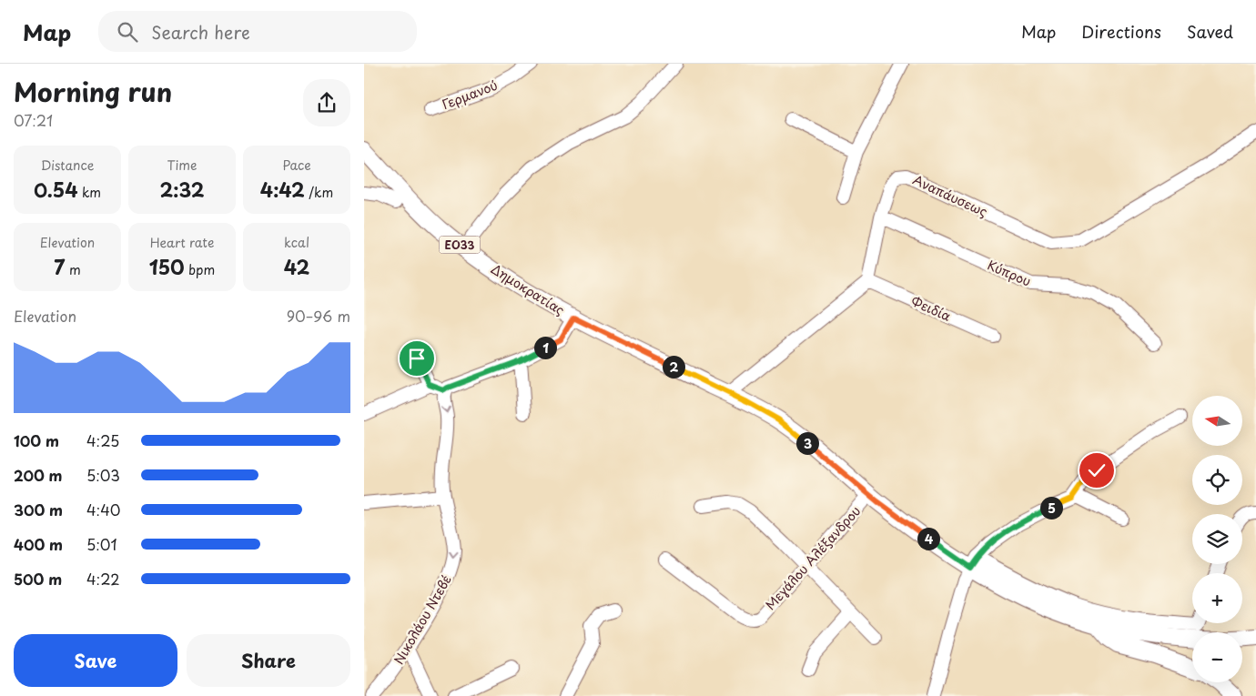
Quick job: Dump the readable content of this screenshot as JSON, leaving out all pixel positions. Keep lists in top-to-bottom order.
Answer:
{
  "streets": {
    "main road": ["ΕΟ33", "Δημοκρατίας"],
    "street": [
      "Γερμανού",
      "Αναπάυσεως",
      "Κύπρου",
      "Φειδία",
      "Μεγάλου Αλέξανδρου",
      "Νικολάου Ντεβέ"
    ]
  },
  "crossings": [
    ["Αναπάυσεως", "Κύπρου"],
    ["Αναπάυσεως", "Φειδία"],
    ["ΕΟ33", "Δημοκρατίας"],
    ["ΕΟ33", "Μεγάλου Αλέξανδρου"]
  ],
  "one_way": ["Νικολάου Ντεβέ"],
  "north": "left",
  "page": {
    "header": "Map",
    "search": "Search here",
    "nav": ["Map", "Directions", "Saved"],
    "heading": ["Morning run", "07:21"],
    "stats": [
      ["Distance", "0.54 km"],
      ["Time", "2:32"],
      ["Pace", "4:42 /km"],
      ["Elevation", "7 m"],
      ["Heart rate", "150 bpm"],
      ["kcal", "42"]
    ],
    "chart": ["Elevation", "90–96 m"],
    "pins": [
      "1",
      "2",
      "3",
      "5",
      "4"
    ],
    "map_buttons": ["+", "−"],
    "list": [
      {
        "name": "100 m",
        "note": "4:25"
      },
      {
        "name": "200 m",
        "note": "5:03"
      },
      {
        "name": "300 m",
        "note": "4:40"
      },
      {
        "name": "400 m",
        "note": "5:01"
      },
      {
        "name": "500 m",
        "note": "4:22"
      }
    ],
    "buttons": ["Save", "Share"]
  }
}
